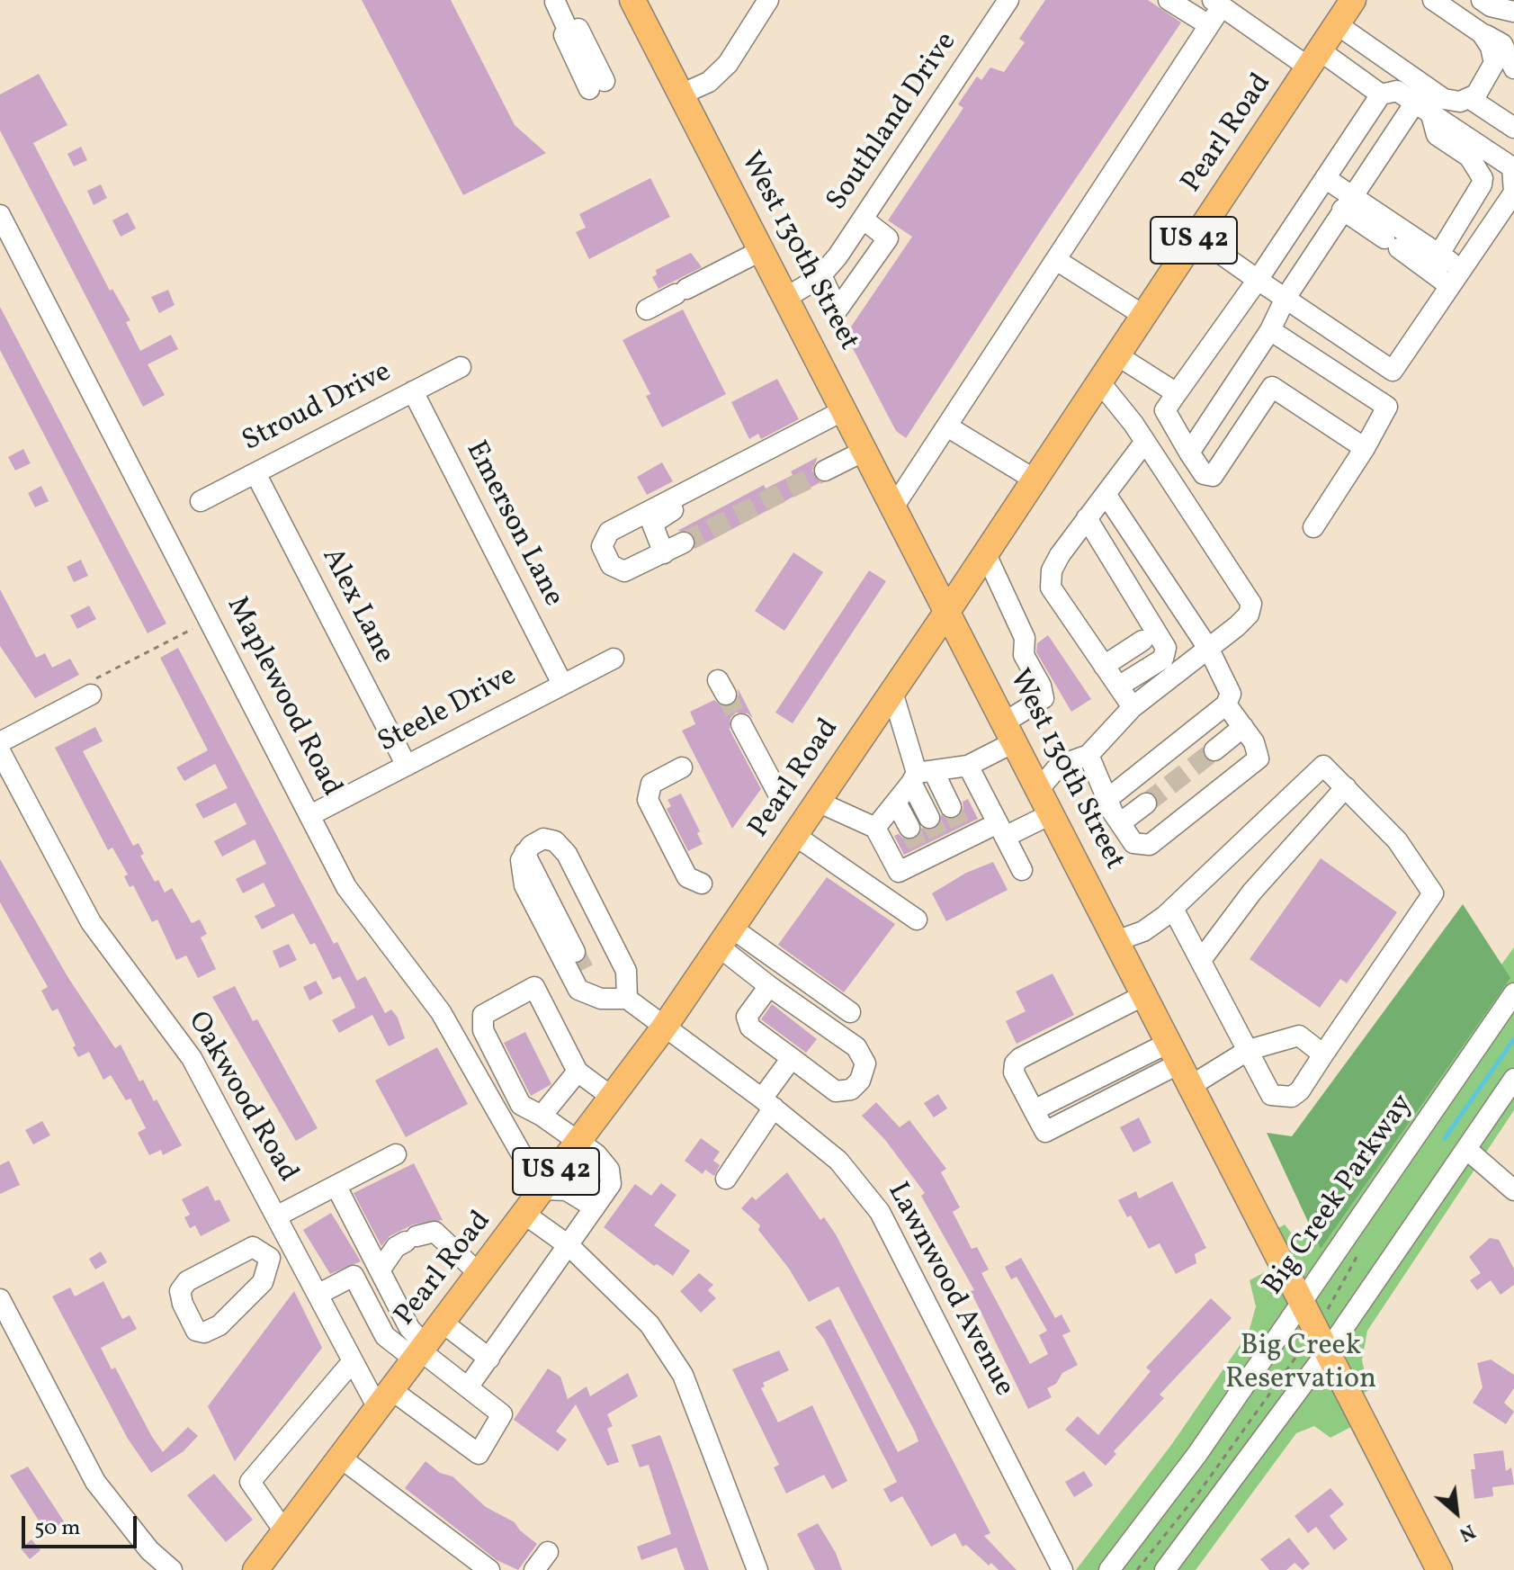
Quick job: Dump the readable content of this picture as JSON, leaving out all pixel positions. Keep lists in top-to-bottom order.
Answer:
{
  "streets": {
    "main road": ["Pearl Road", "US 42", "West 130th Street"],
    "street": [
      "Southland Drive",
      "Stroud Drive",
      "Emerson Lane",
      "Alex Lane",
      "Maplewood Road",
      "Steele Drive",
      "Oakwood Road",
      "Big Creek Parkway",
      "Lawnwood Avenue"
    ]
  },
  "crossings": [
    ["Southland Drive", "West 130th Street"],
    ["Pearl Road", "West 130th Street"],
    ["Pearl Road", "Maplewood Road"],
    ["Pearl Road", "Oakwood Road"],
    ["Pearl Road", "Lawnwood Avenue"],
    ["West 130th Street", "Big Creek Parkway"],
    ["Stroud Drive", "Emerson Lane"],
    ["Stroud Drive", "Alex Lane"],
    ["Emerson Lane", "Steele Drive"],
    ["Alex Lane", "Steele Drive"],
    ["Maplewood Road", "Steele Drive"]
  ],
  "parks": ["Big Creek Reservation"],
  "scale_bar": "50 m",
  "north": "bottom right"
}
